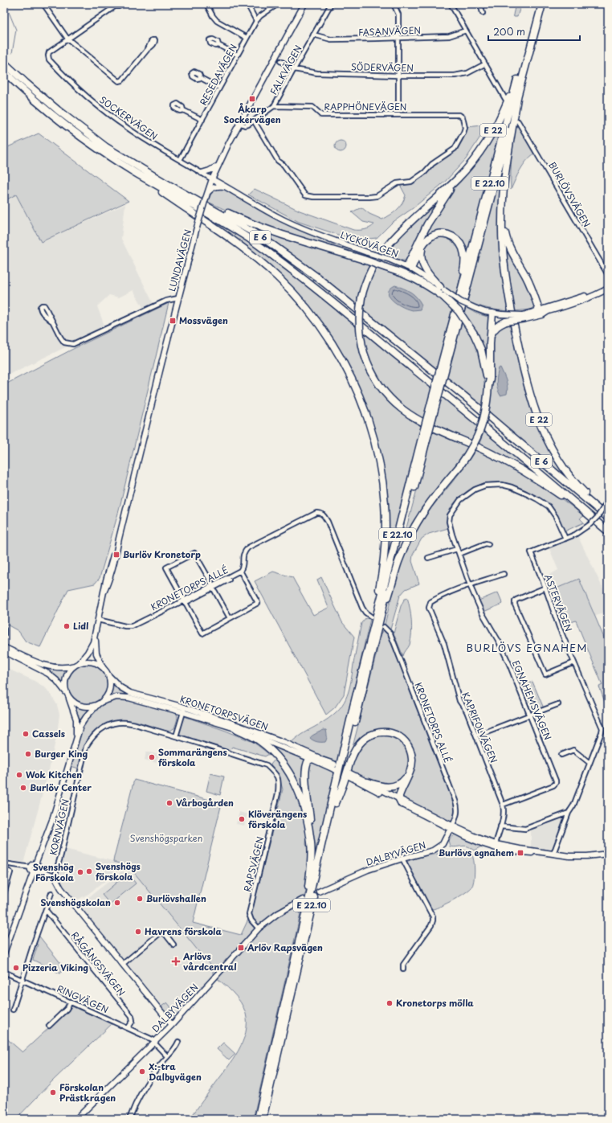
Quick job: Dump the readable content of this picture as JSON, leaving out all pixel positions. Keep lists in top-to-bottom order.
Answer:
{
  "streets": {
    "highway": ["E 22", "E 22.10", "E 6"],
    "main road": [
      "LYCKÖVÄGEN",
      "LUNDAVÄGEN",
      "KRONETORPSVÄGEN",
      "DALBYVÄGEN"
    ],
    "street": [
      "FASANVÄGEN",
      "SÖDERVÄGEN",
      "FALKVÄGEN",
      "RESEDAVÄGEN",
      "RAPPHÖNEVÄGEN",
      "SOCKERVÄGEN",
      "BURLÖVSVÄGEN",
      "KRONETORPS ALLÉ",
      "ASTERVÄGEN",
      "EGNAHEMSVÄGEN",
      "KAPRIFOLVÄGEN",
      "KORNVÄGEN",
      "RAPSVÄGEN",
      "RÅGÅNGSVÄGEN",
      "RINGVÄGEN"
    ]
  },
  "crossings": [
    ["FASANVÄGEN", "FALKVÄGEN"],
    ["SÖDERVÄGEN", "FALKVÄGEN"],
    ["FALKVÄGEN", "RAPPHÖNEVÄGEN"],
    ["FALKVÄGEN", "LUNDAVÄGEN"],
    ["RESEDAVÄGEN", "SOCKERVÄGEN"],
    ["SOCKERVÄGEN", "LYCKÖVÄGEN"],
    ["SOCKERVÄGEN", "LUNDAVÄGEN"],
    ["E 22", "E 22.10"],
    ["E 22", "E 6"],
    ["LYCKÖVÄGEN", "LUNDAVÄGEN"],
    ["LUNDAVÄGEN", "KRONETORPS ALLÉ"],
    ["LUNDAVÄGEN", "KRONETORPSVÄGEN"],
    ["KRONETORPS ALLÉ", "DALBYVÄGEN"],
    ["ASTERVÄGEN", "EGNAHEMSVÄGEN"],
    ["EGNAHEMSVÄGEN", "KAPRIFOLVÄGEN"],
    ["KORNVÄGEN", "RAPSVÄGEN"],
    ["DALBYVÄGEN", "RAPSVÄGEN"],
    ["DALBYVÄGEN", "RINGVÄGEN"],
    ["RÅGÅNGSVÄGEN", "RINGVÄGEN"]
  ],
  "districts": ["BURLÖVS EGNAHEM"],
  "parks": ["Svenshögsparken"],
  "places": {
    "transit": [
      "Åkarp Sockervägen",
      "Mossvägen",
      "Burlöv Kronetorp",
      "Burlövs egnahem",
      "Arlöv Rapsvägen"
    ],
    "other": [
      "Lidl",
      "Cassels",
      "Burger King",
      "Sommarängens förskola",
      "Wok Kitchen",
      "Burlöv Center",
      "Vårbogården",
      "Klöverängens förskola",
      "Svenshögs förskola",
      "Svenshög Förskola",
      "Burlövshallen",
      "Svenshögskolan",
      "Havrens förskola",
      "Pizzeria Viking",
      "Kronetorps mölla",
      "X:-tra Dalbyvägen",
      "Förskolan Prästkragen"
    ],
    "health": ["Arlövs vårdcentral"]
  },
  "scale_bar": "200 m"
}
